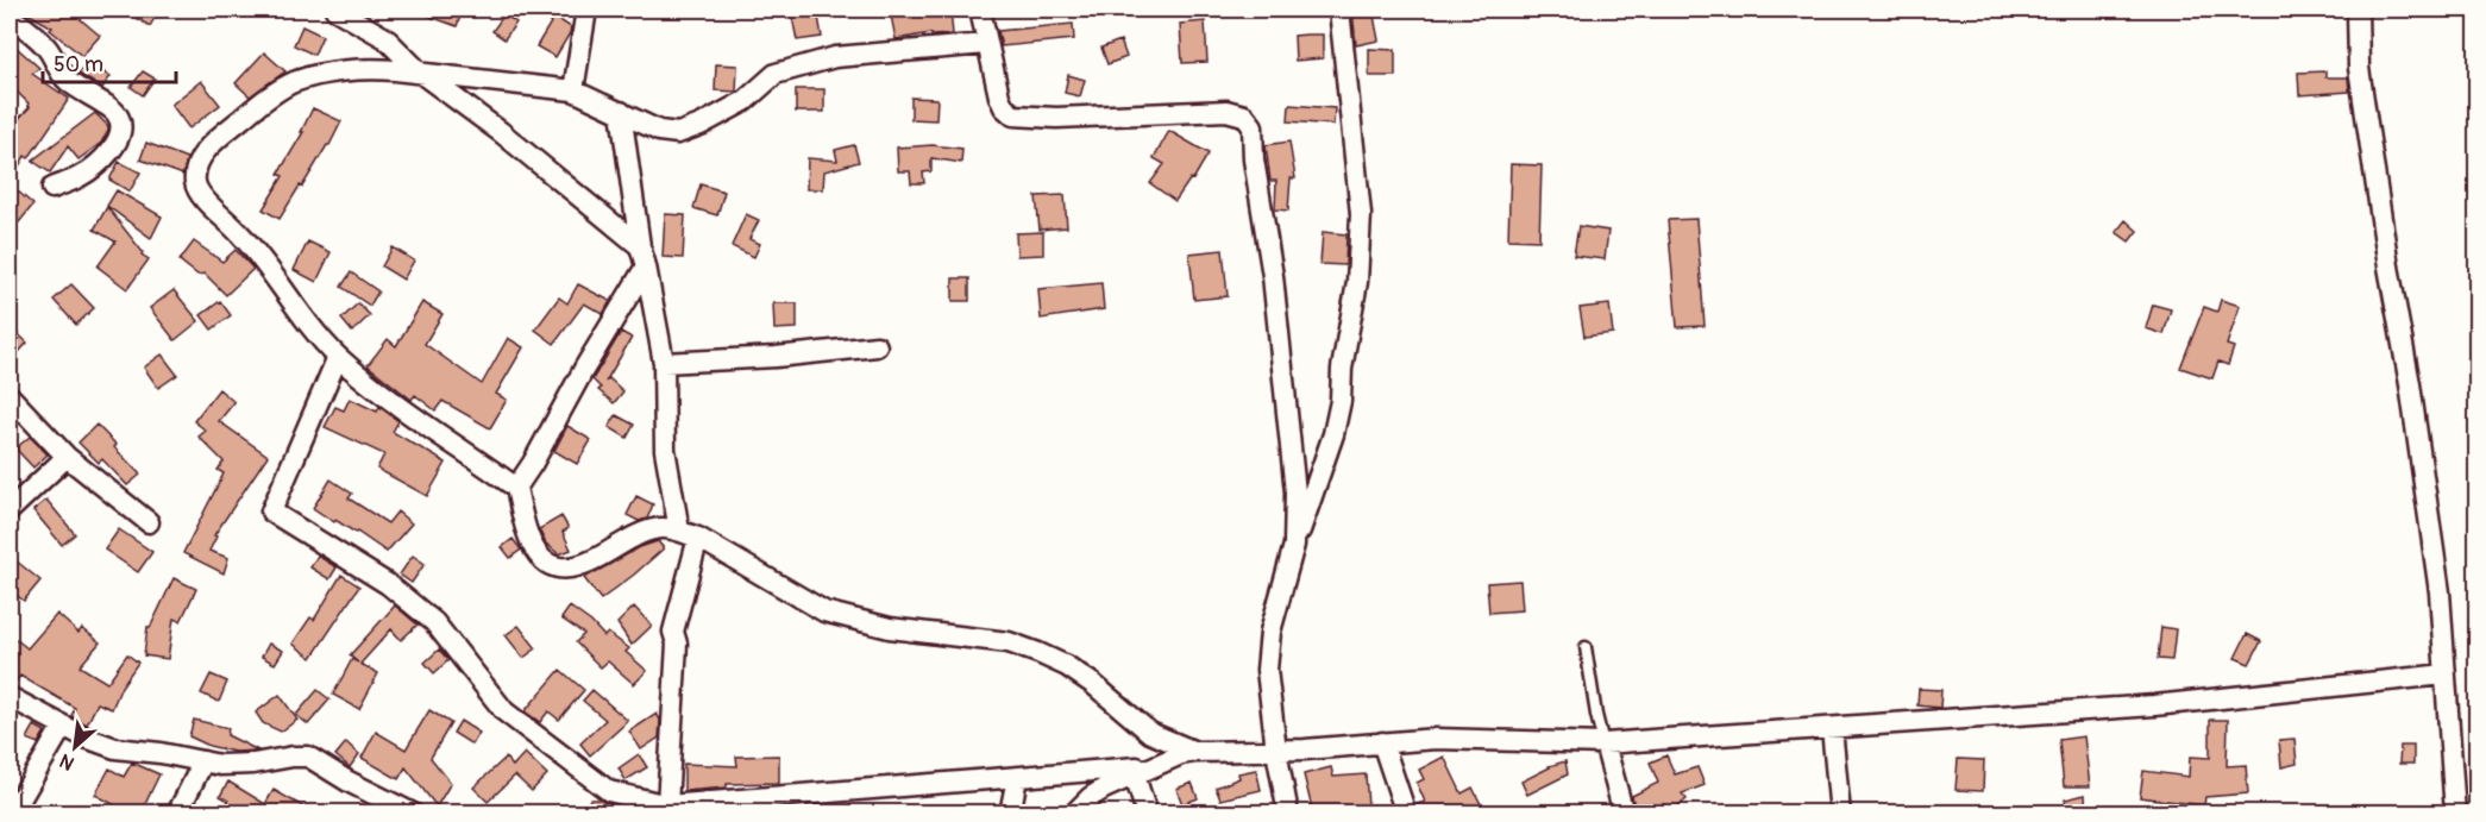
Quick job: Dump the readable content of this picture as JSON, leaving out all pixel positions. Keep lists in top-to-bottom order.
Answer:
{
  "scale_bar": "50 m",
  "north": "bottom left"
}
